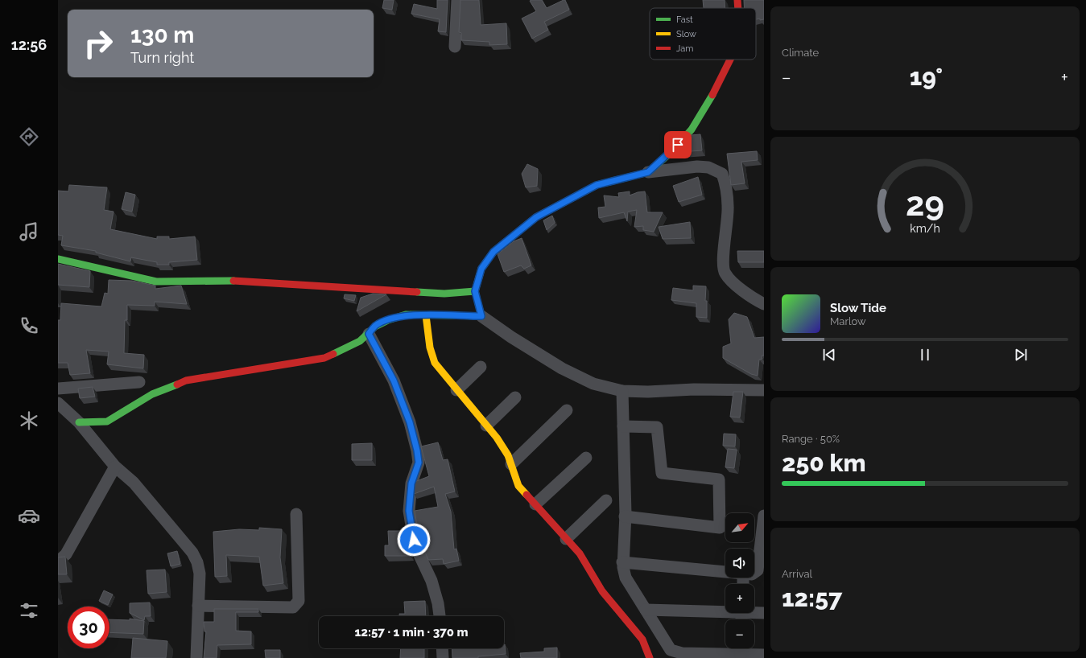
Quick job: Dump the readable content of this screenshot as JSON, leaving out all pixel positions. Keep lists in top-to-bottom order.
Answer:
{
  "legend": ["Fast", "Slow", "Jam"],
  "north": "top right",
  "page": {
    "tabs": "12:56",
    "tile": [
      "Climate",
      ["Range · 50%", "250 km"],
      ["Arrival", "12:57"]
    ],
    "turn": ["130 m", "Turn right"],
    "heat": ["−", "19°", "+"],
    "song": ["Slow Tide", "Marlow"],
    "map_buttons": ["+", "−"],
    "limit": "30",
    "trip": "12:57 · 1 min · 370 m",
    "gauge": ["29", "km/h"]
  }
}
